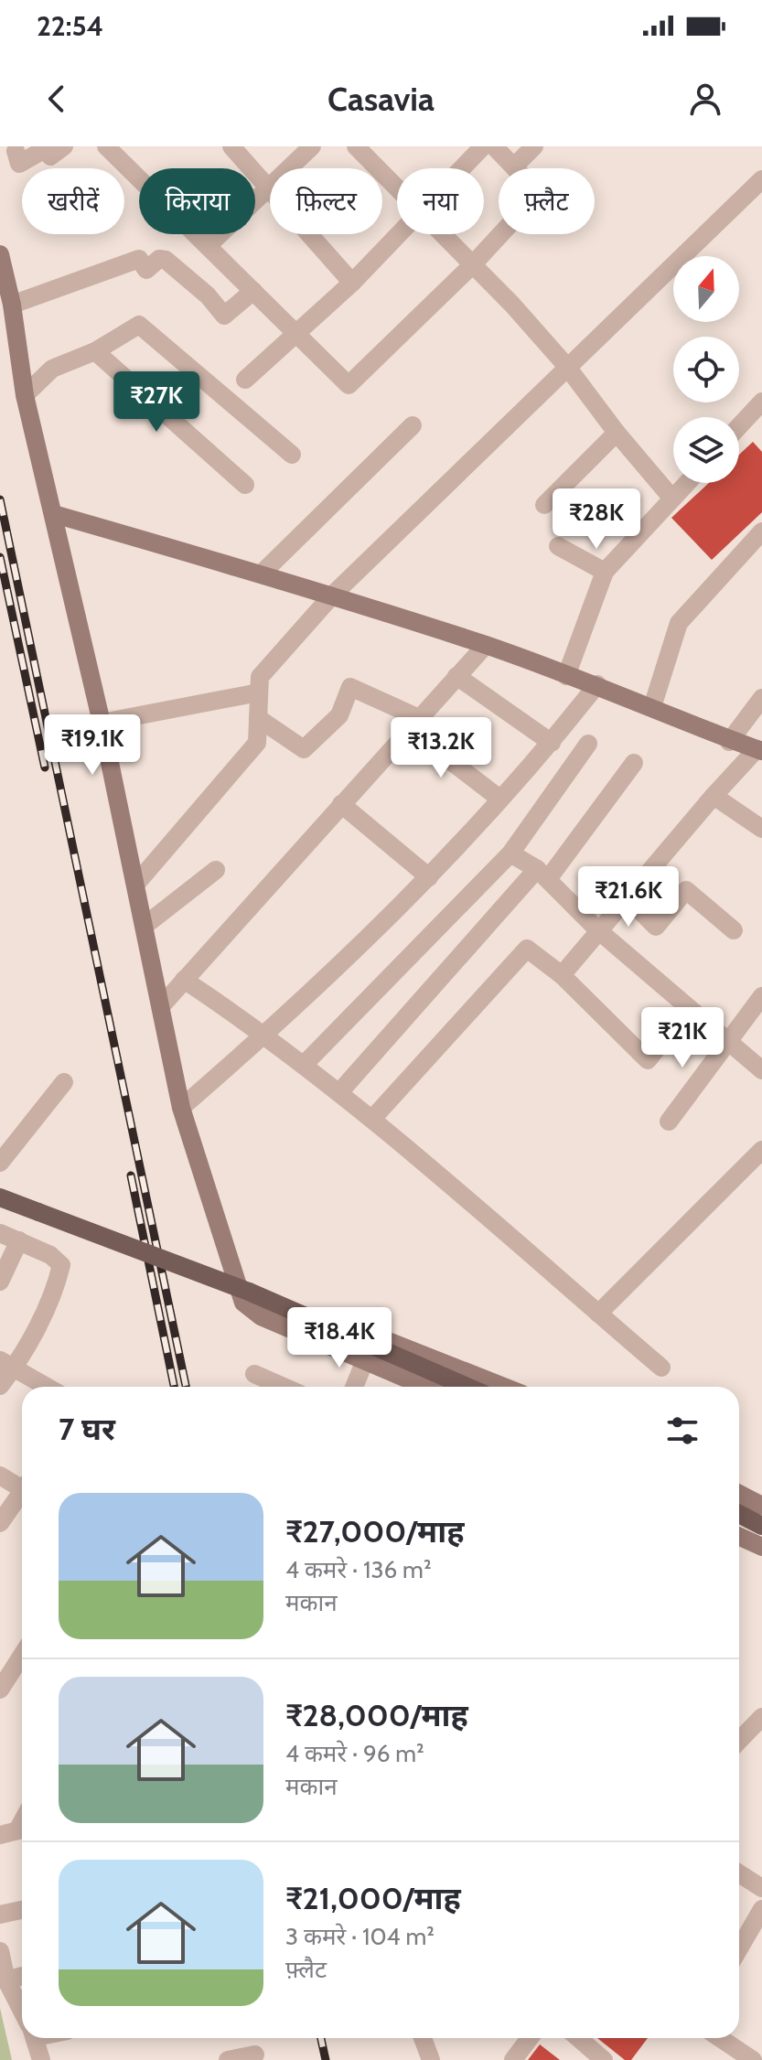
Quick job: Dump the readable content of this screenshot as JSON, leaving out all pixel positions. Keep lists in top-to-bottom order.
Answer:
{
  "north": "top",
  "page": {
    "status": "22:54",
    "header": "Casavia",
    "chip": [
      "खरीदें",
      "किराया",
      "फ़िल्टर",
      "नया",
      "फ़्लैट"
    ],
    "price": [
      "₹27K",
      "₹28K",
      "₹19.1K",
      "₹13.2K",
      "₹21.6K",
      "₹21K",
      "₹18.4K"
    ],
    "heading": "7 घर",
    "list": [
      {
        "name": "₹27,000/माह",
        "note": "4 कमरे · 136 m² · मकान"
      },
      {
        "name": "₹28,000/माह",
        "note": "4 कमरे · 96 m² · मकान"
      },
      {
        "name": "₹21,000/माह",
        "note": "3 कमरे · 104 m² · फ़्लैट"
      }
    ]
  }
}
